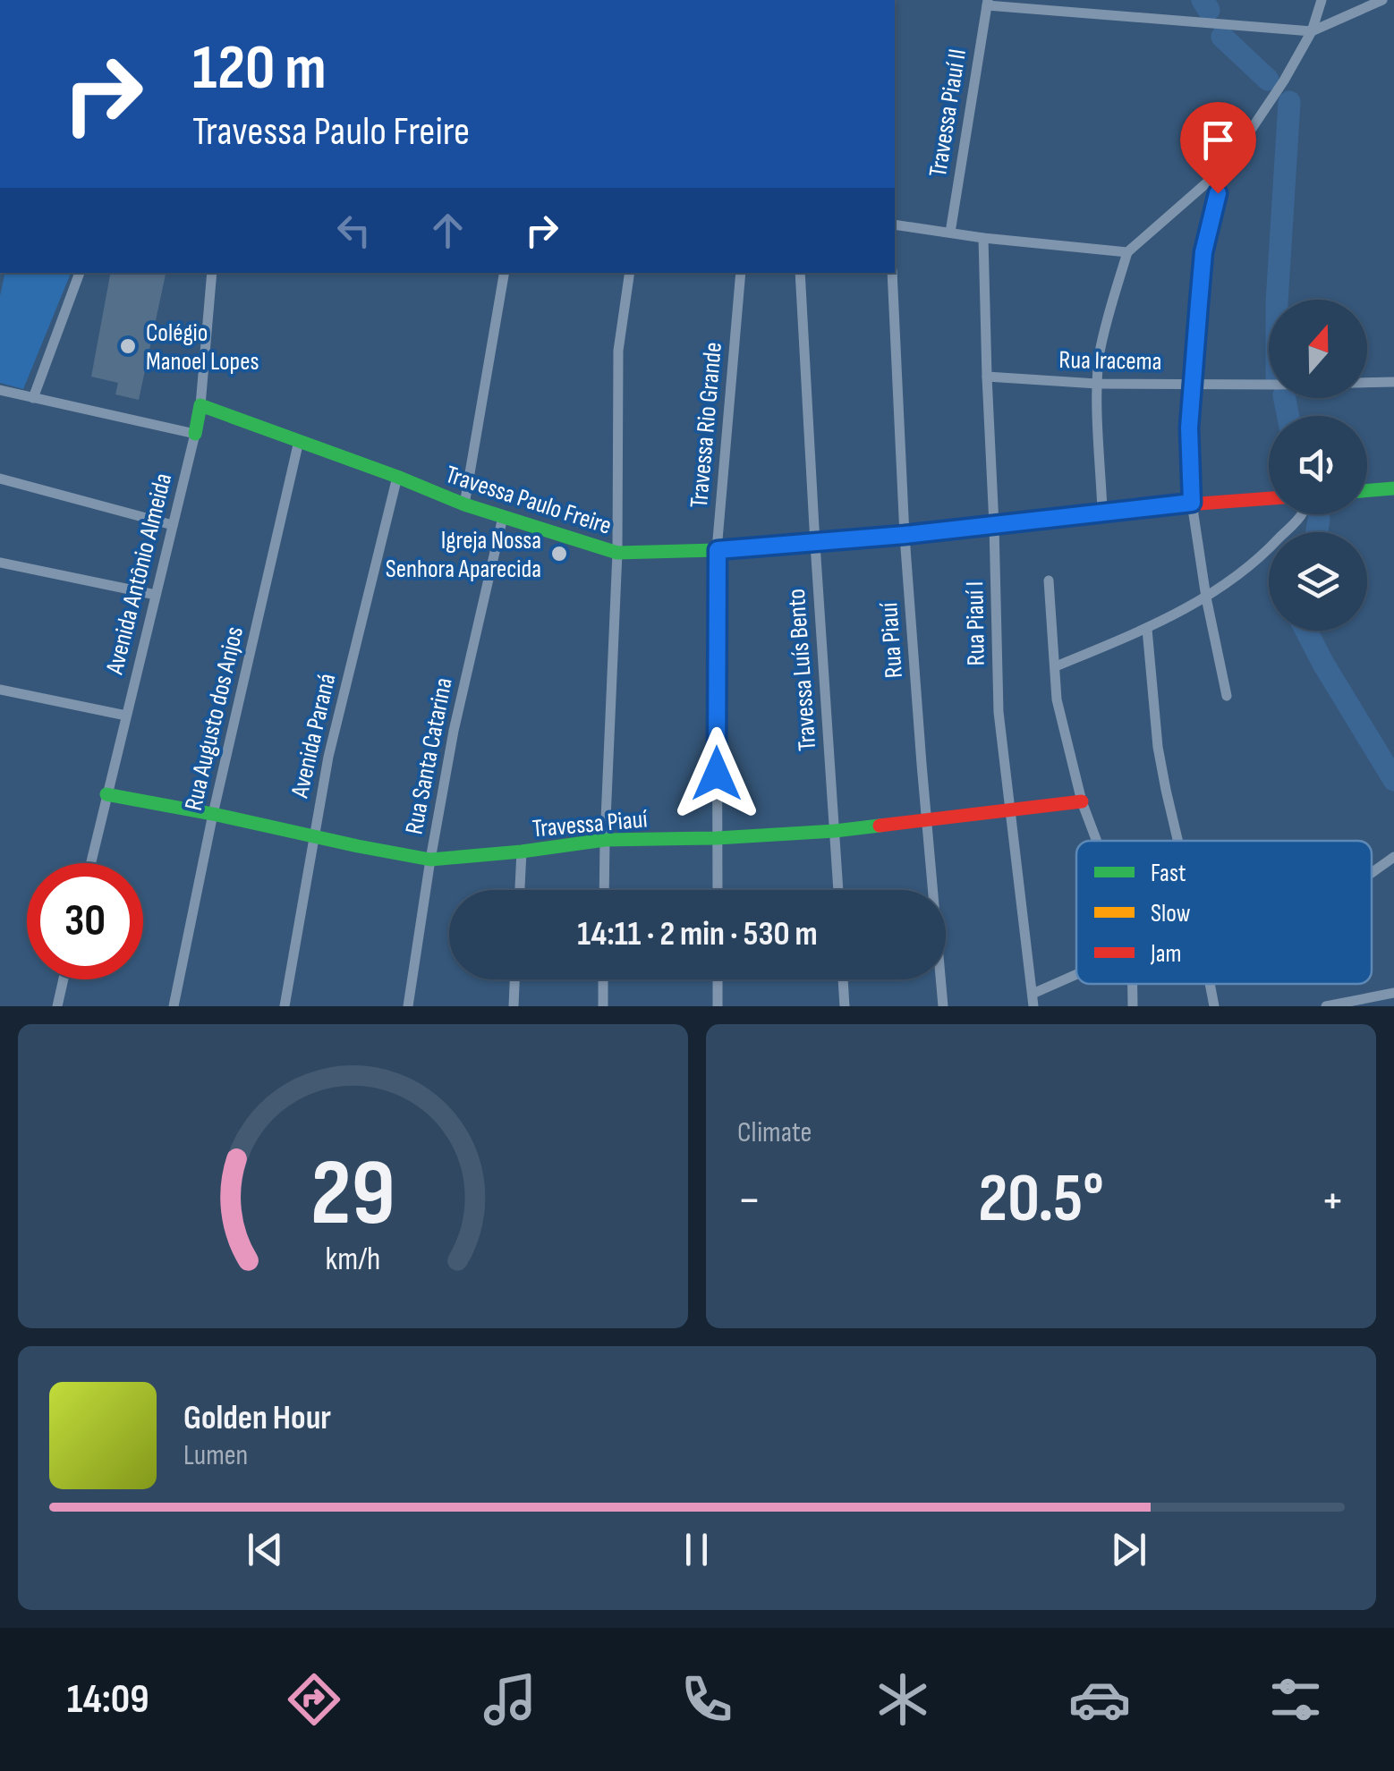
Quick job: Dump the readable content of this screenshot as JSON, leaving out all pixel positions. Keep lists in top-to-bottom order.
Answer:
{
  "streets": {
    "street": [
      "Travessa Piauí II",
      "Rua Iracema",
      "Travessa Rio Grande",
      "Travessa Paulo Freire",
      "Avenida Antônio Almeida",
      "Rua Piauí I",
      "Rua Piauí",
      "Travessa Luís Bento",
      "Rua Augusto dos Anjos",
      "Avenida Paraná",
      "Rua Santa Catarina",
      "Travessa Piauí"
    ]
  },
  "crossings": [
    ["Rua Iracema", "Rua Piauí I"],
    ["Travessa Rio Grande", "Travessa Paulo Freire"],
    ["Travessa Rio Grande", "Travessa Piauí"],
    ["Travessa Paulo Freire", "Avenida Antônio Almeida"],
    ["Travessa Paulo Freire", "Rua Piauí I"],
    ["Travessa Paulo Freire", "Rua Piauí"],
    ["Travessa Paulo Freire", "Travessa Luís Bento"],
    ["Travessa Paulo Freire", "Rua Augusto dos Anjos"],
    ["Travessa Paulo Freire", "Avenida Paraná"],
    ["Travessa Paulo Freire", "Rua Santa Catarina"],
    ["Avenida Antônio Almeida", "Travessa Piauí"],
    ["Rua Piauí I", "Travessa Piauí"],
    ["Rua Piauí", "Travessa Piauí"],
    ["Travessa Luís Bento", "Travessa Piauí"],
    ["Rua Augusto dos Anjos", "Travessa Piauí"],
    ["Avenida Paraná", "Travessa Piauí"],
    ["Rua Santa Catarina", "Travessa Piauí"]
  ],
  "places": ["Colégio Manoel Lopes", "Igreja Nossa Senhora Aparecida"],
  "legend": ["Fast", "Slow", "Jam"],
  "north": "top",
  "page": {
    "turn": ["120 m", "Travessa Paulo Freire"],
    "limit": "30",
    "trip": "14:11 · 2 min · 530 m",
    "tile": "Climate",
    "heat": ["−", "20.5°", "+"],
    "song": ["Golden Hour", "Lumen"],
    "tabs": "14:09",
    "gauge": ["29", "km/h"]
  }
}
